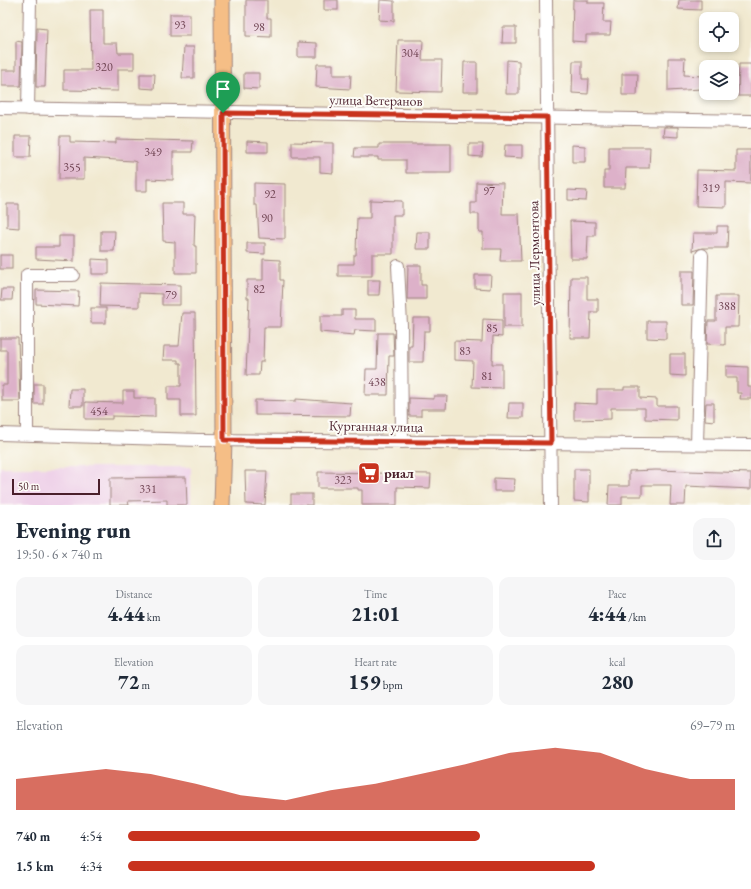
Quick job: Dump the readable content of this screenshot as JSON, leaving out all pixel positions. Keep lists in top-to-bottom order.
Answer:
{
  "streets": {
    "street": ["улица Ветеранов", "улица Лермонтова", "Курганная улица"]
  },
  "crossings": [
    ["улица Ветеранов", "улица Лермонтова"],
    ["улица Лермонтова", "Курганная улица"]
  ],
  "places": {
    "supermarket": ["риал"]
  },
  "house_numbers": [
    "93",
    "98",
    "304",
    "320",
    "349",
    "355",
    "319",
    "97",
    "92",
    "90",
    "82",
    "79",
    "388",
    "85",
    "83",
    "81",
    "438",
    "454",
    "323",
    "331"
  ],
  "scale_bar": "50 m",
  "page": {
    "scale": "50 m",
    "heading": ["Evening run", "19:50 · 6 × 740 m"],
    "stats": [
      ["Distance", "4.44 km"],
      ["Time", "21:01"],
      ["Pace", "4:44 /km"],
      ["Elevation", "72 m"],
      ["Heart rate", "159 bpm"],
      ["kcal", "280"]
    ],
    "chart": ["Elevation", "69–79 m"],
    "list": [
      {
        "name": "740 m",
        "note": "4:54"
      },
      {
        "name": "1.5 km",
        "note": "4:34"
      }
    ]
  }
}
